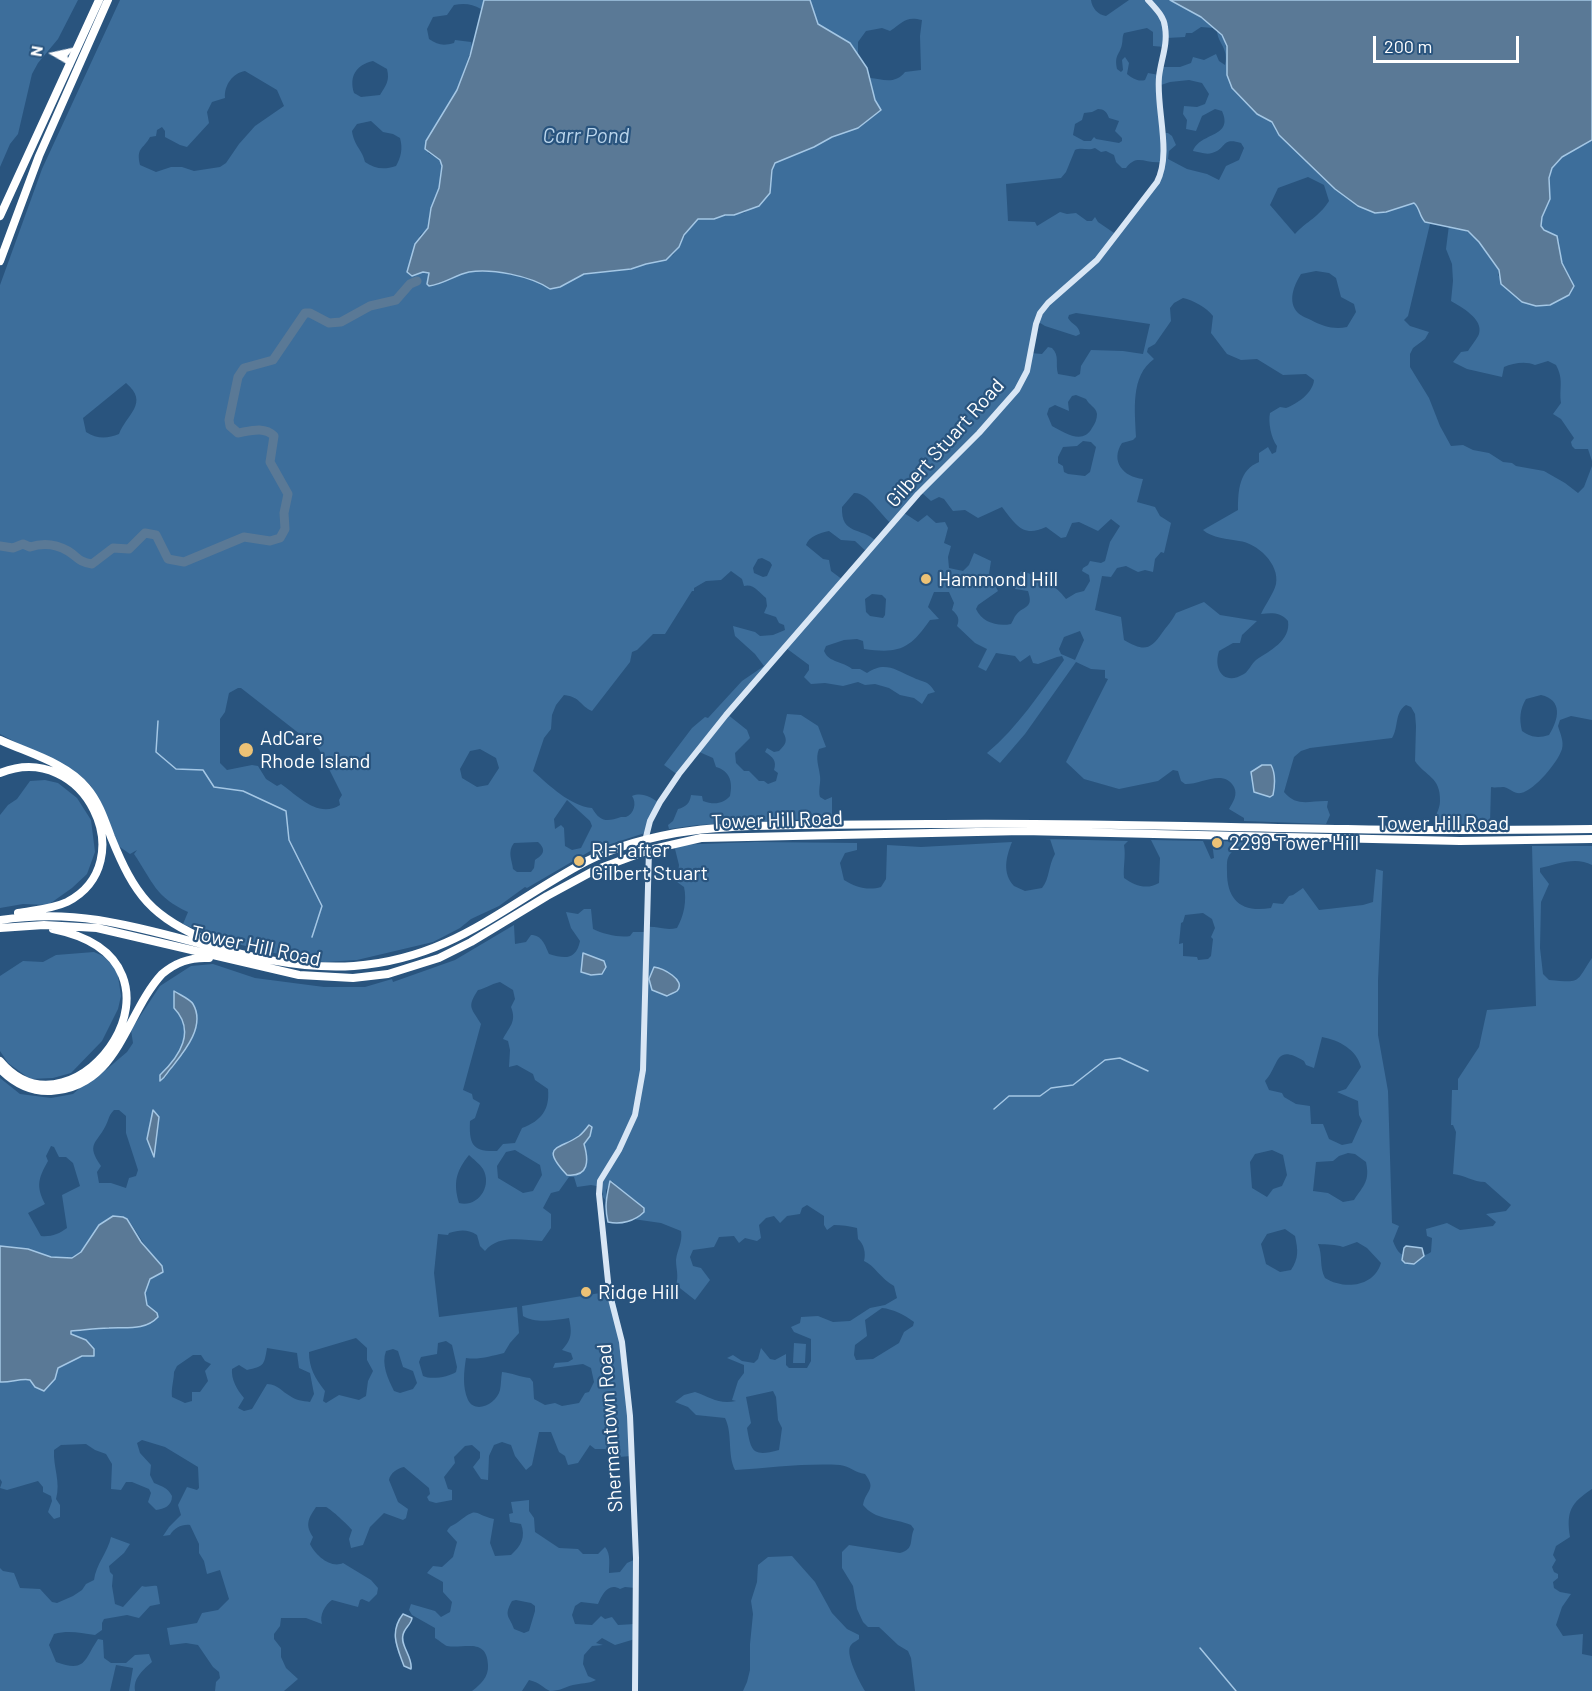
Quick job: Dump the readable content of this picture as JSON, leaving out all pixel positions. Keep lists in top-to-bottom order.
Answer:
{
  "streets": {
    "highway": ["Tower Hill Road"],
    "street": ["Gilbert Stuart Road", "Shermantown Road"]
  },
  "crossings": [
    ["Gilbert Stuart Road", "Tower Hill Road"],
    ["Gilbert Stuart Road", "Shermantown Road"],
    ["Tower Hill Road", "Shermantown Road"]
  ],
  "water": ["Carr Pond"],
  "places": [
    "Hammond Hill",
    "AdCare Rhode Island",
    "2299 Tower Hill",
    "RI-1 after Gilbert Stuart",
    "Ridge Hill"
  ],
  "scale_bar": "200 m",
  "north": "left"
}
